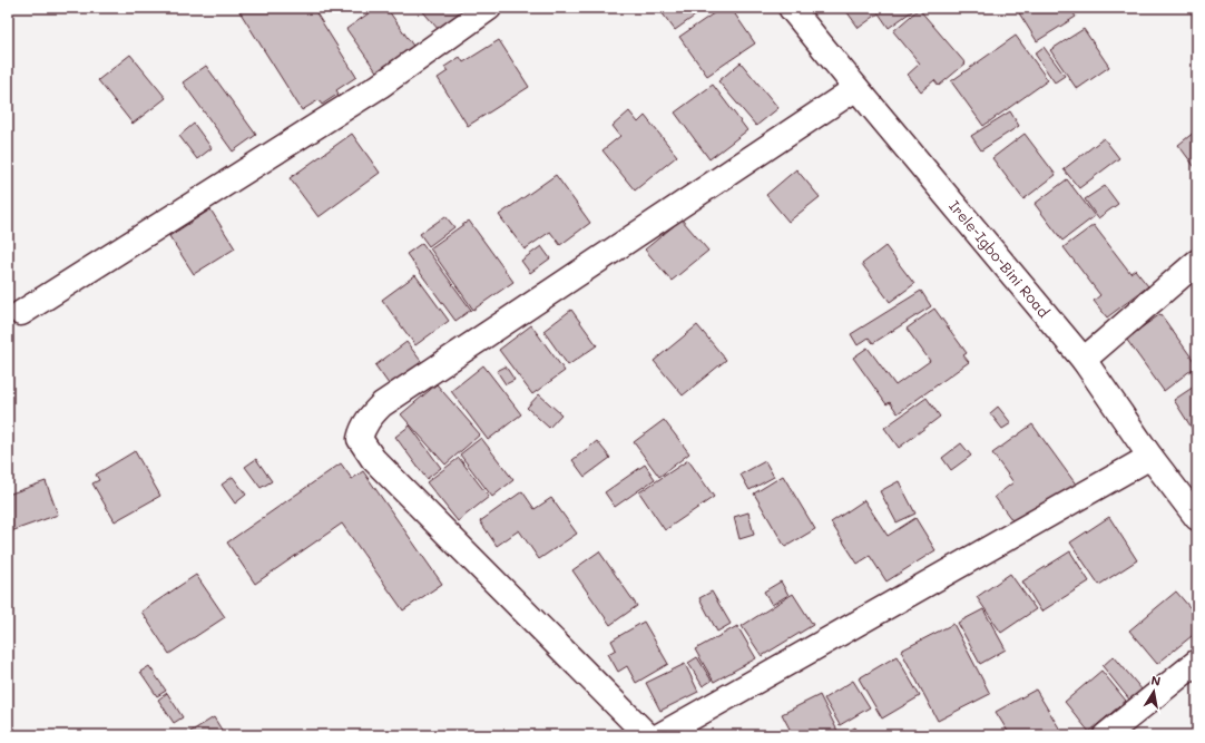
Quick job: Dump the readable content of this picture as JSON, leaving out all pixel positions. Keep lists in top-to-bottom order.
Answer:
{
  "streets": {
    "street": ["Irele-Igbo-Bini Road"]
  },
  "north": "top"
}
